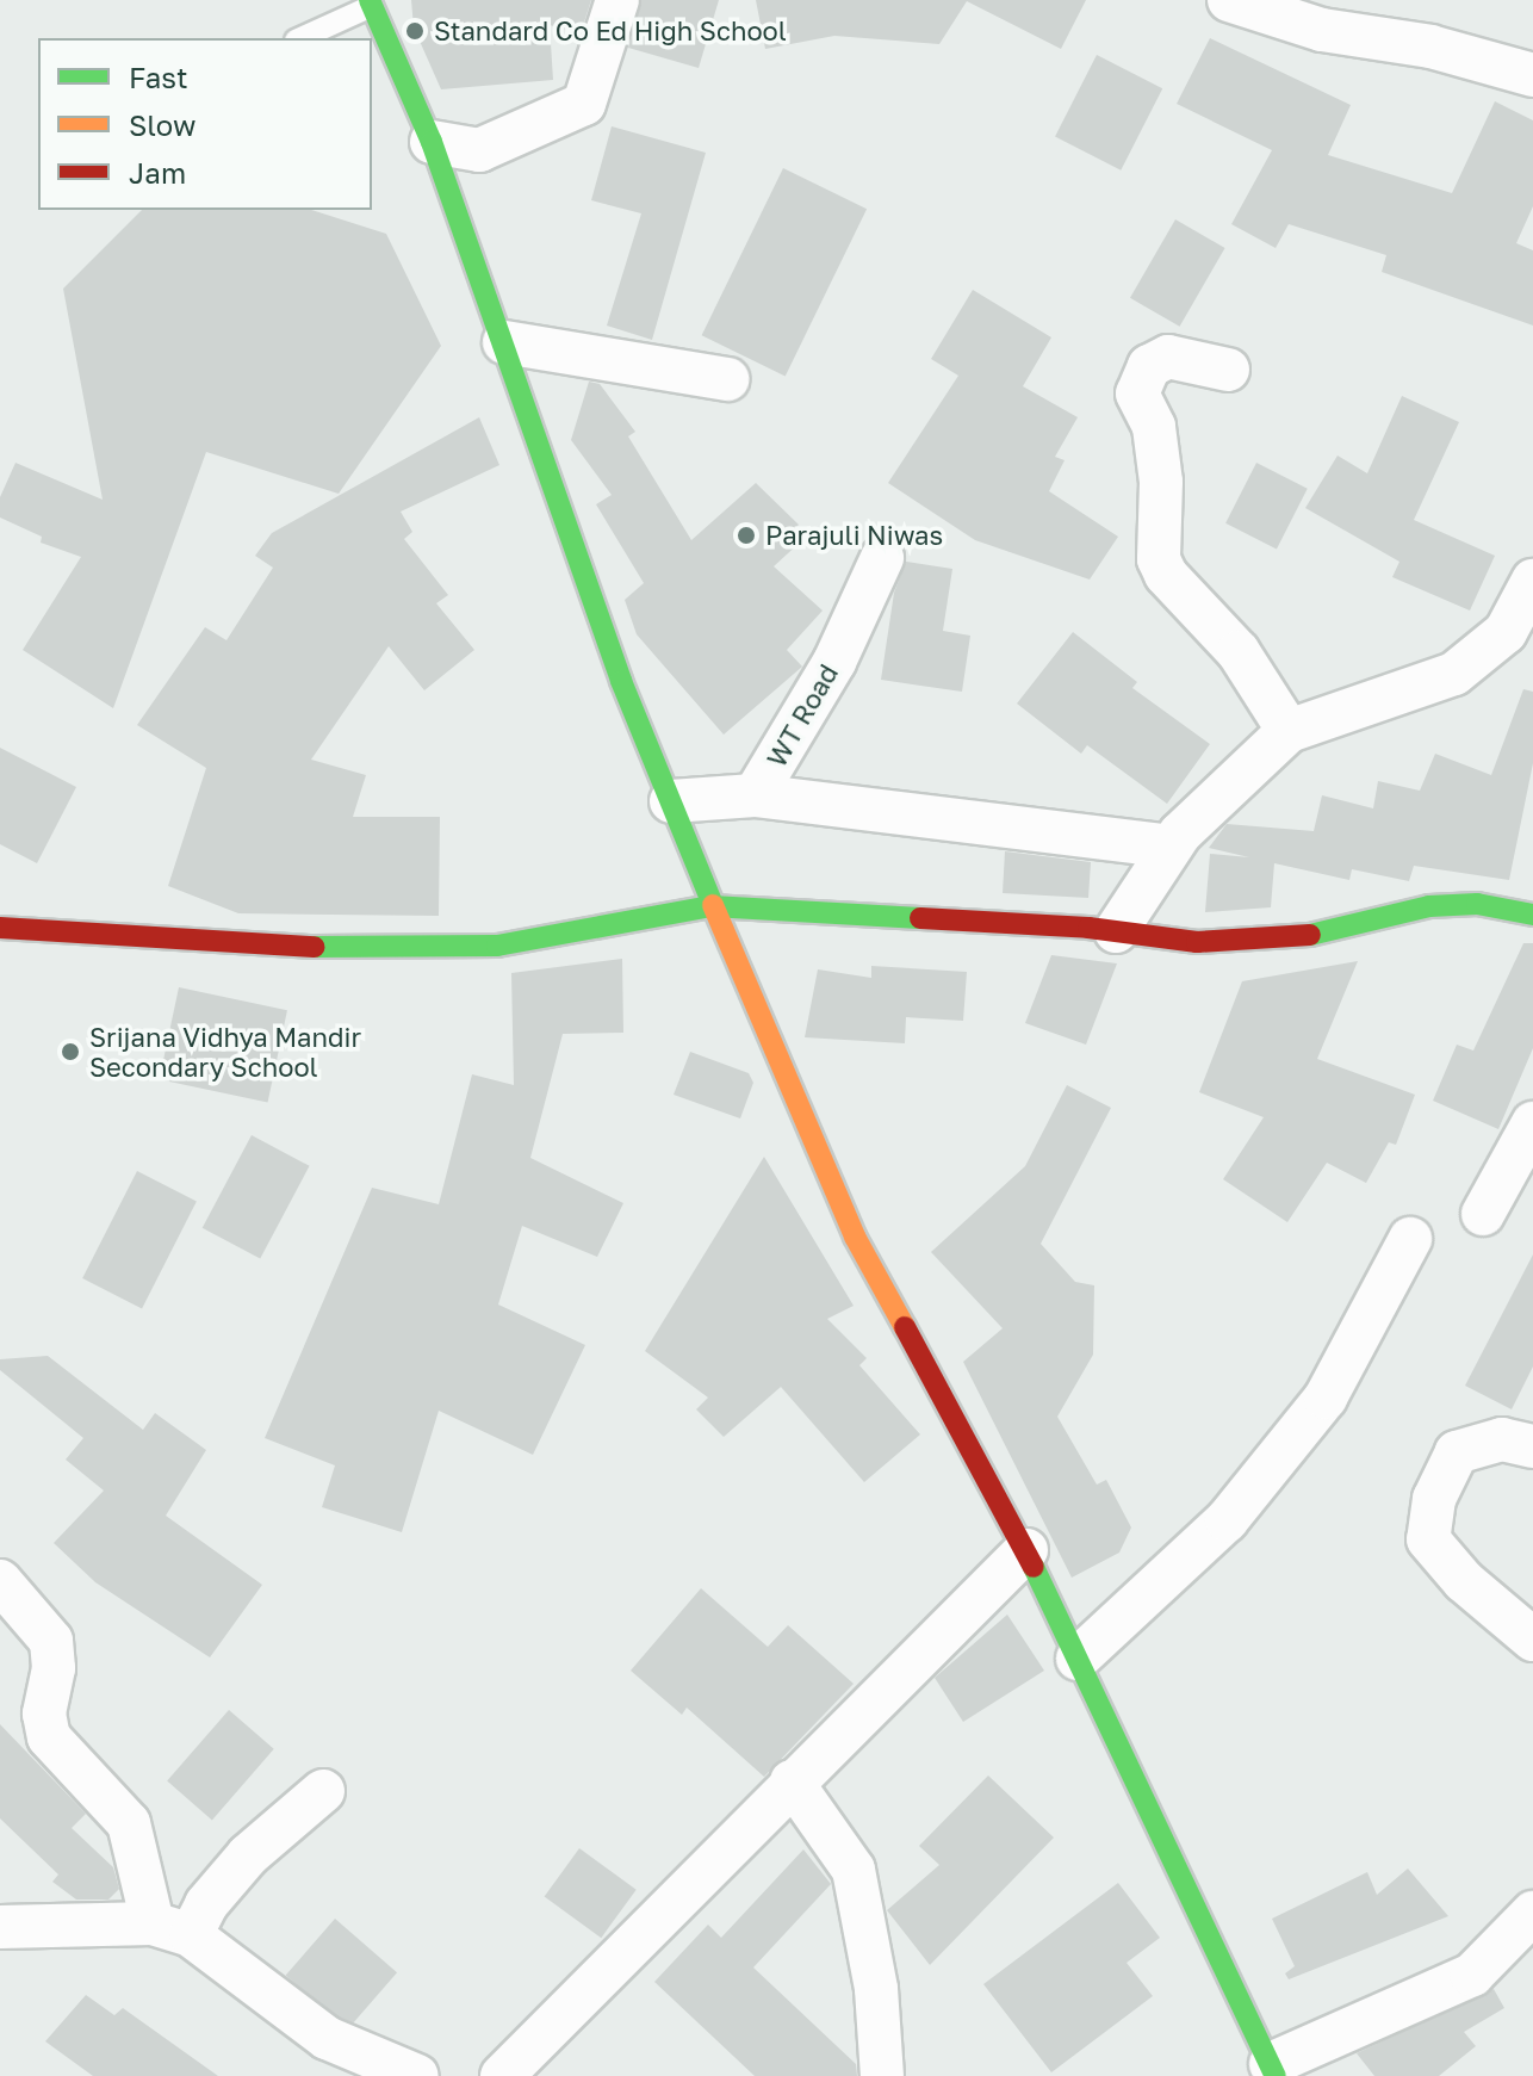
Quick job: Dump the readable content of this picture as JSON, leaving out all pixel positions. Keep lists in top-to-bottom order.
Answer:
{
  "streets": {
    "street": ["WT Road"]
  },
  "places": ["Standard Co Ed High School", "Parajuli Niwas", "Srijana Vidhya Mandir Secondary School"],
  "legend": ["Fast", "Slow", "Jam"]
}
